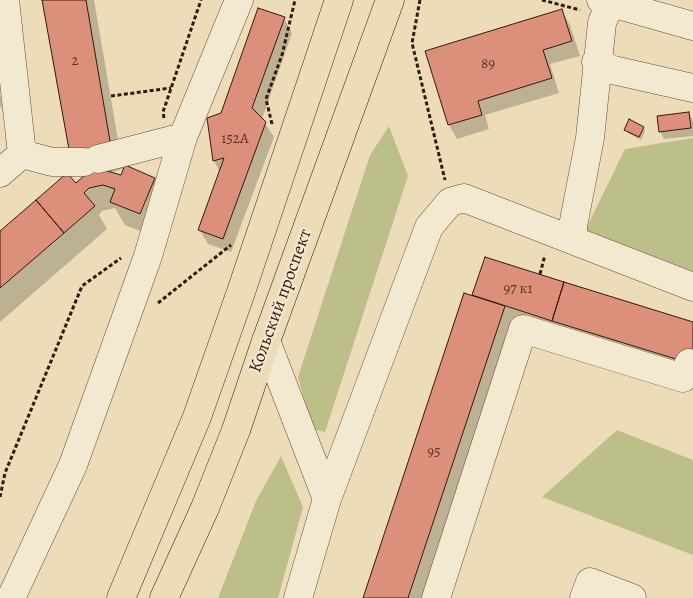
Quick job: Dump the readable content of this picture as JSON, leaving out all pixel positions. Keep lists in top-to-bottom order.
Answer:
{
  "streets": {
    "main road": ["Кольский проспект"]
  },
  "house_numbers": [
    "2",
    "89",
    "152А",
    "97 к1",
    "95"
  ]
}
